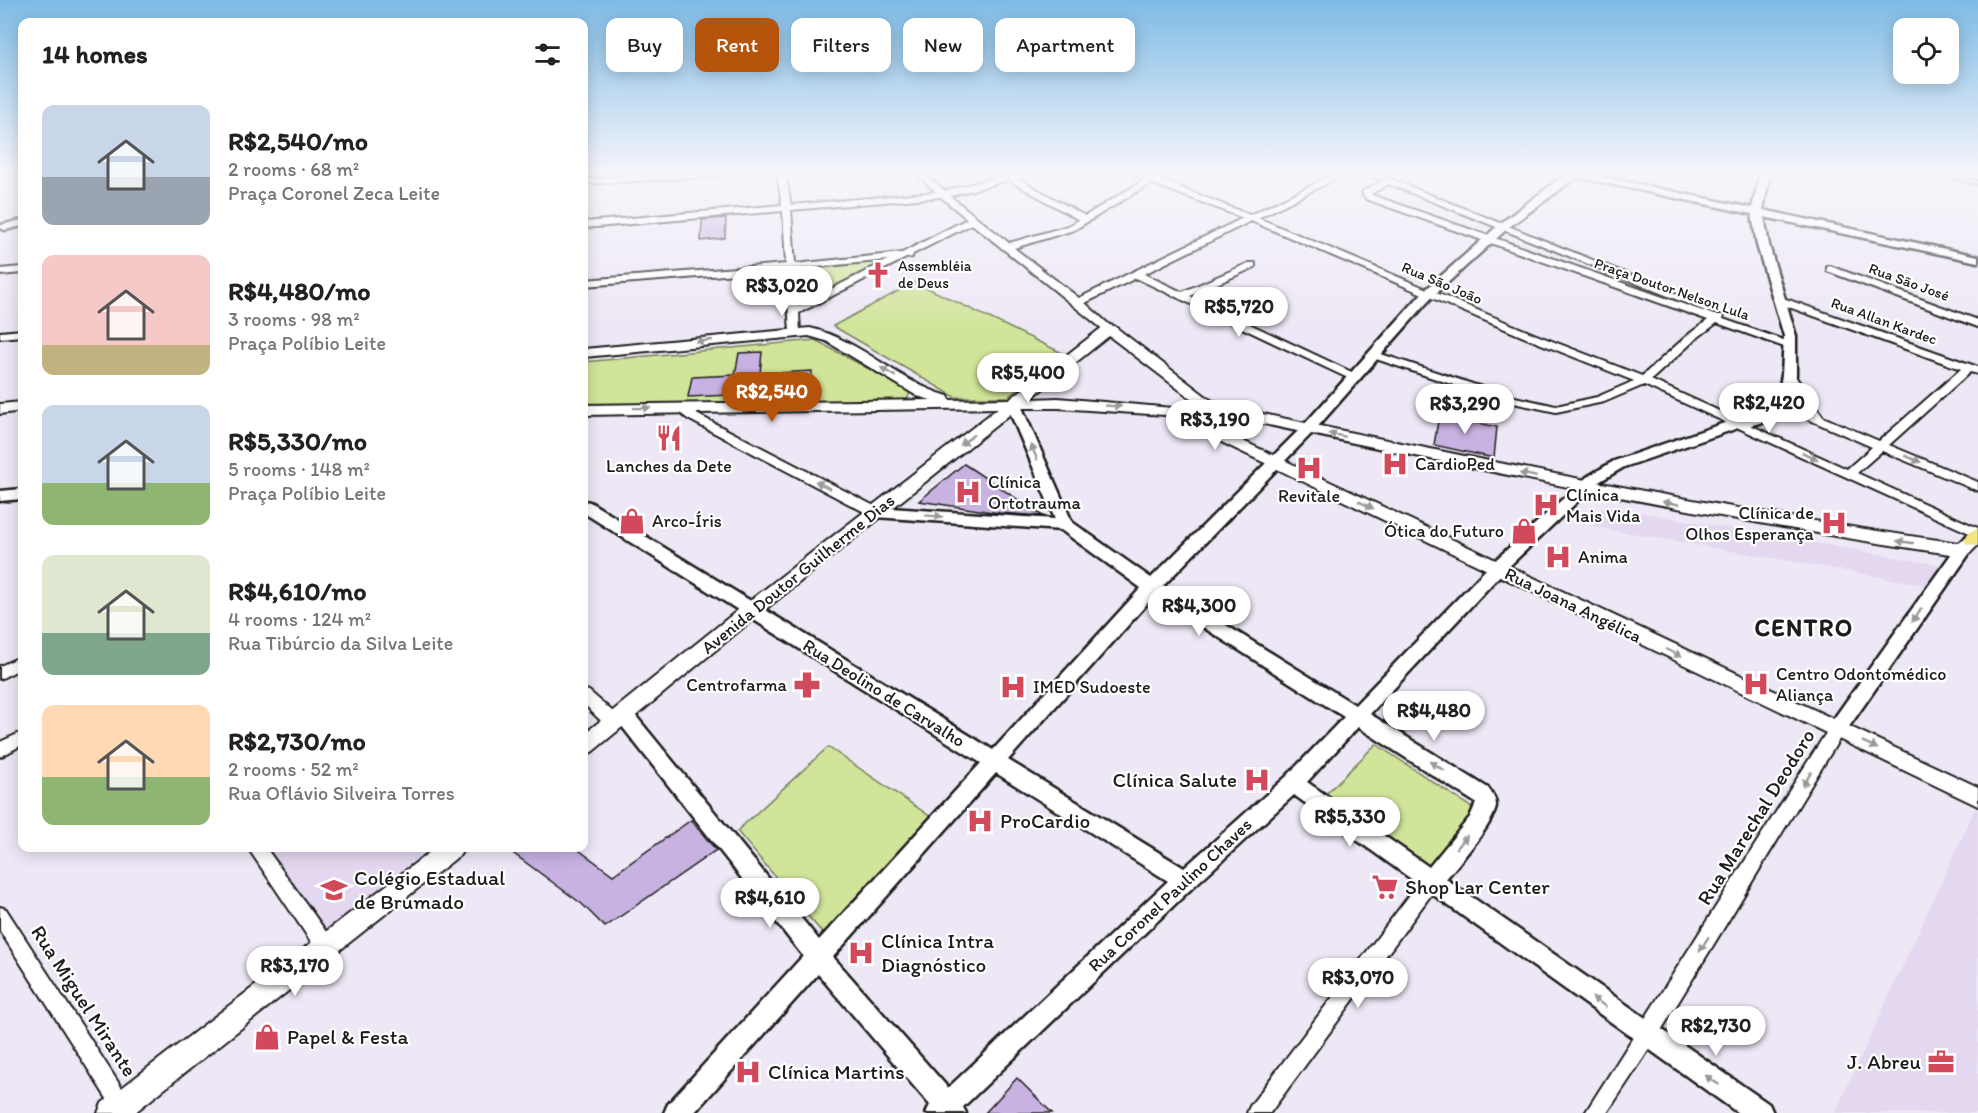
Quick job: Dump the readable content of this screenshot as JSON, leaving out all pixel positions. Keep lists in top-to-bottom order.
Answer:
{
  "streets": {
    "main road": ["Avenida Doutor Guilherme Dias", "Rua Joana Angélica"],
    "street": [
      "Rua São José",
      "Rua São João",
      "Praça Doutor Nelson Lula",
      "Rua Allan Kardec",
      "Rua Deolino de Carvalho",
      "Rua Marechal Deodoro",
      "Rua Coronel Paulino Chaves",
      "Rua Miguel Mirante"
    ]
  },
  "crossings": [
    ["Rua São João", "Rua Marechal Deodoro"],
    ["Rua São João", "Rua Coronel Paulino Chaves"],
    ["Avenida Doutor Guilherme Dias", "Rua Deolino de Carvalho"],
    ["Rua Joana Angélica", "Rua Marechal Deodoro"],
    ["Rua Joana Angélica", "Rua Coronel Paulino Chaves"],
    ["Rua Deolino de Carvalho", "Rua Coronel Paulino Chaves"]
  ],
  "one_way": ["Rua Marechal Deodoro"],
  "districts": ["CENTRO"],
  "places": {
    "church": ["Assembléia de Deus"],
    "restaurant": ["Lanches da Dete"],
    "hospital": [
      "CardioPed",
      "Revitale",
      "Clínica Ortotrauma",
      "Clínica Mais Vida",
      "Clínica de Olhos Esperança",
      "Anima",
      "Centro Odontomédico Aliança",
      "IMED Sudoeste",
      "Clínica Salute",
      "ProCardio",
      "Clínica Intra Diagnóstico",
      "Clínica Martins"
    ],
    "shop": ["Arco-Íris", "Ótica do Futuro", "Papel & Festa"],
    "pharmacy": ["Centrofarma"],
    "supermarket": ["Shop Lar Center"],
    "school or university": ["Colégio Estadual de Brumado"],
    "office": ["J. Abreu"]
  },
  "page": {
    "chip": [
      "Buy",
      "Rent",
      "Filters",
      "New",
      "Apartment"
    ],
    "heading": "14 homes",
    "list": [
      {
        "name": "R$2,540/mo",
        "note": "2 rooms · 68 m² · Praça Coronel Zeca Leite"
      },
      {
        "name": "R$4,480/mo",
        "note": "3 rooms · 98 m² · Praça Políbio Leite"
      },
      {
        "name": "R$5,330/mo",
        "note": "5 rooms · 148 m² · Praça Políbio Leite"
      },
      {
        "name": "R$4,610/mo",
        "note": "4 rooms · 124 m² · Rua Tibúrcio da Silva Leite"
      },
      {
        "name": "R$2,730/mo",
        "note": "2 rooms · 52 m² · Rua Oflávio Silveira Torres"
      }
    ],
    "price": [
      "R$3,020",
      "R$5,720",
      "R$5,400",
      "R$2,540",
      "R$2,420",
      "R$3,290",
      "R$3,190",
      "R$4,300",
      "R$4,480",
      "R$5,330",
      "R$4,610",
      "R$3,170",
      "R$3,070",
      "R$2,730"
    ]
  }
}
